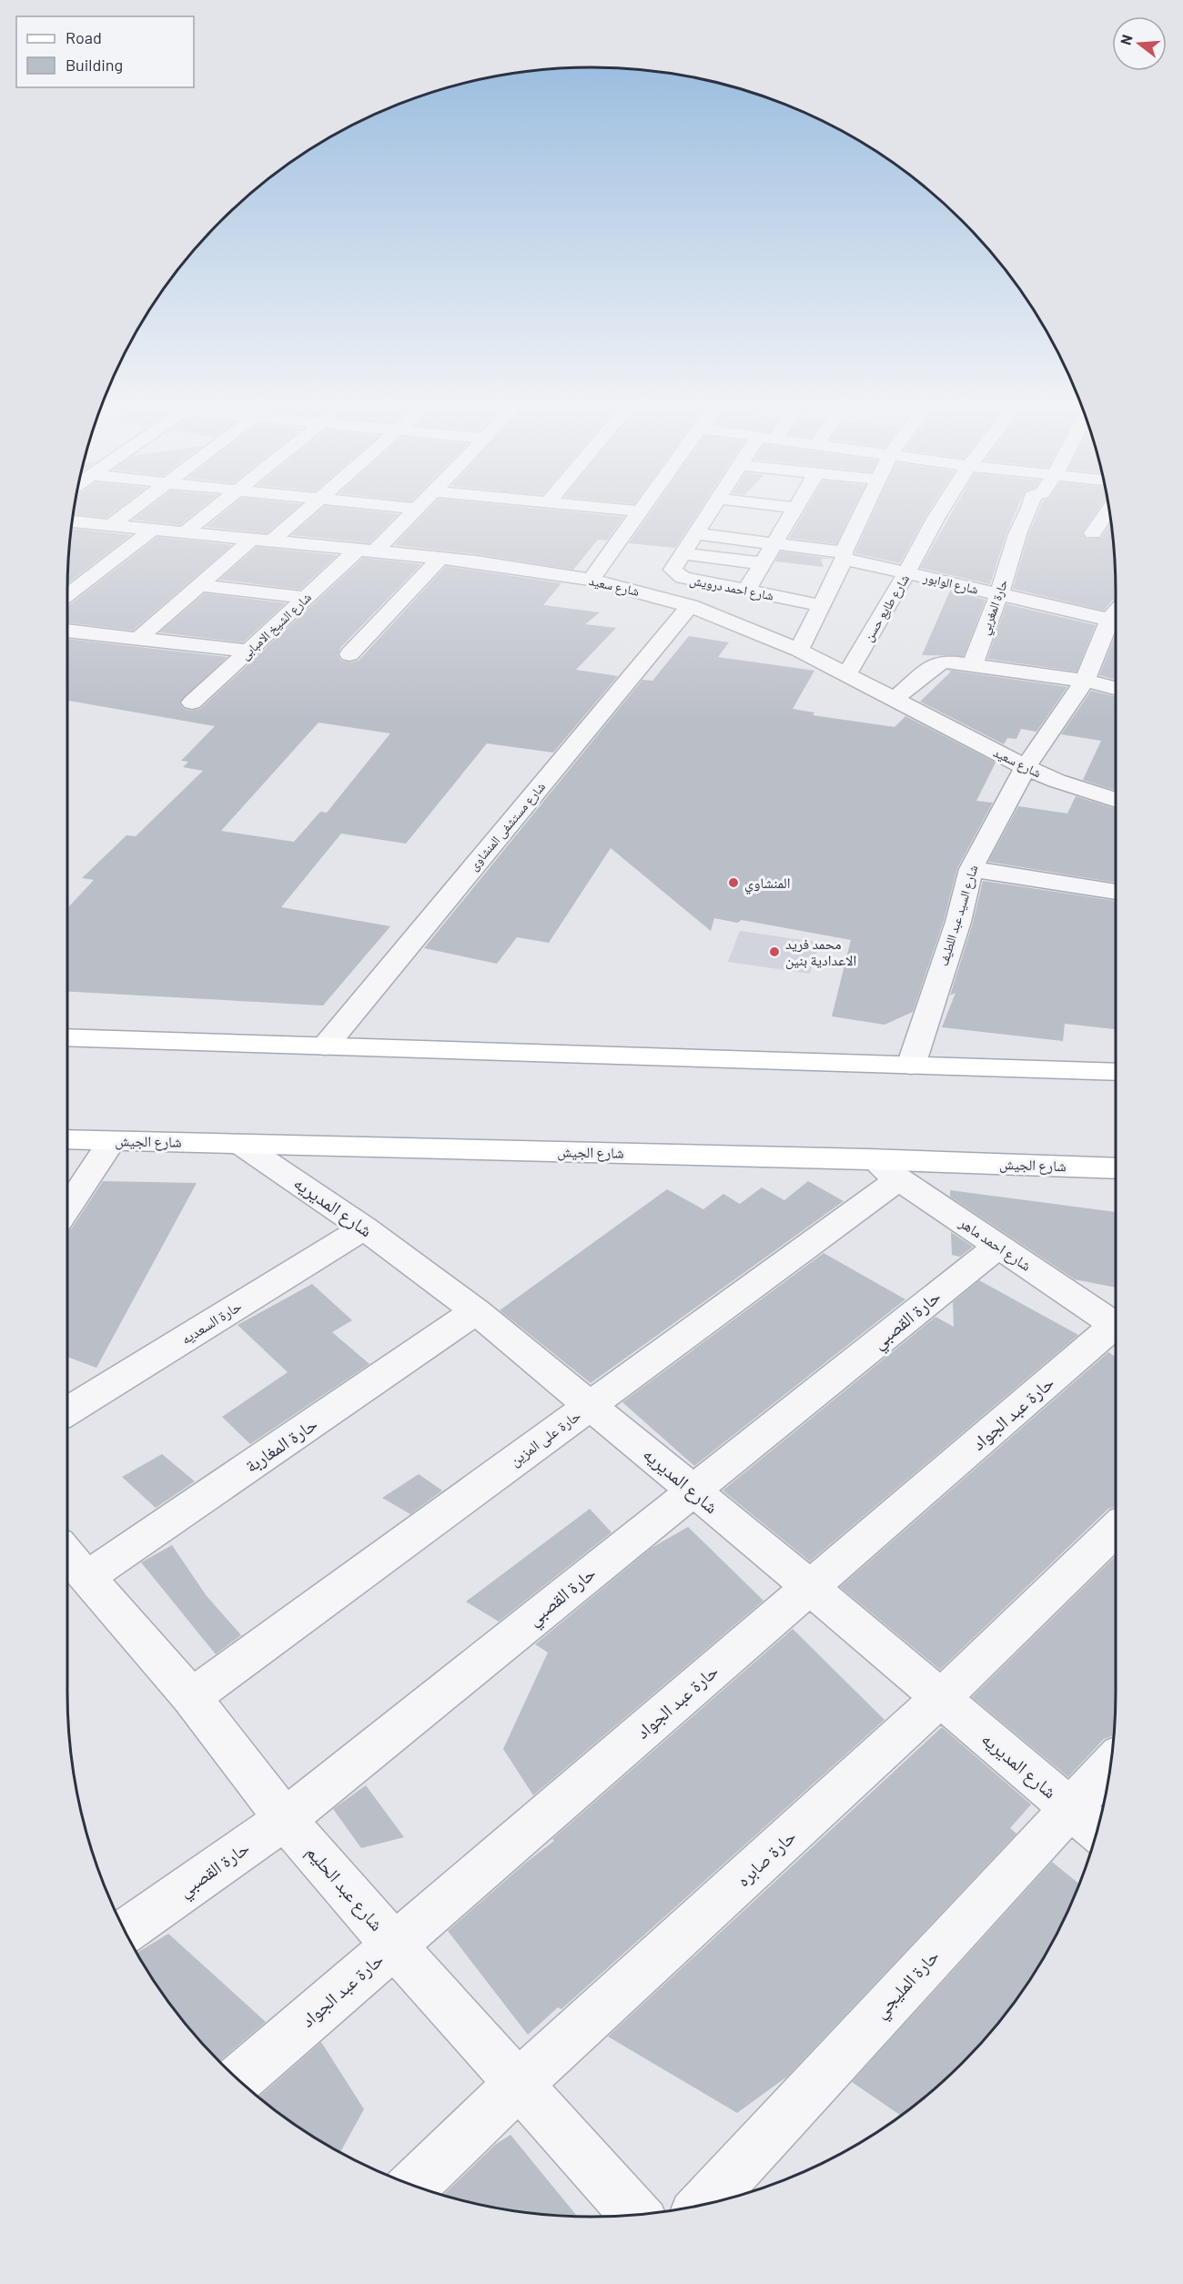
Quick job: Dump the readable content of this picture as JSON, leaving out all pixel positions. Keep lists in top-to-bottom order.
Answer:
{
  "streets": {
    "main road": ["شارع الجيش"],
    "street": [
      "شارع الوابور",
      "شارع سعيد",
      "شارع احمد درويش",
      "حارة المغربي",
      "شارع طايع حسن",
      "شارع الشيخ الامبابى",
      "شارع مستشفى المنشاوى",
      "شارع السيد عبد اللطيف",
      "شارع المديريه",
      "شارع احمد ماهر",
      "حارة القصبي",
      "حارة السعديه",
      "حارة عبد الجواد",
      "حارة على المزين",
      "حارة المغاربة",
      "حارة صابره",
      "شارع عبد الحليم",
      "حارة المليجي"
    ]
  },
  "crossings": [
    ["شارع الوابور", "شارع احمد درويش"],
    ["شارع الوابور", "حارة المغربي"],
    ["شارع الوابور", "شارع طايع حسن"],
    ["شارع سعيد", "شارع طايع حسن"],
    ["شارع سعيد", "شارع الشيخ الامبابى"],
    ["شارع سعيد", "شارع مستشفى المنشاوى"],
    ["شارع سعيد", "شارع السيد عبد اللطيف"],
    ["شارع الجيش", "شارع المديريه"],
    ["شارع الجيش", "شارع احمد ماهر"],
    ["شارع المديريه", "حارة القصبي"],
    ["شارع المديريه", "حارة السعديه"],
    ["شارع المديريه", "حارة عبد الجواد"],
    ["شارع المديريه", "حارة على المزين"],
    ["شارع المديريه", "حارة المغاربة"],
    ["شارع المديريه", "حارة صابره"],
    ["شارع المديريه", "حارة المليجي"],
    ["شارع احمد ماهر", "حارة القصبي"],
    ["شارع احمد ماهر", "حارة على المزين"],
    ["حارة القصبي", "شارع عبد الحليم"],
    ["حارة عبد الجواد", "شارع عبد الحليم"],
    ["حارة على المزين", "شارع عبد الحليم"],
    ["حارة المغاربة", "شارع عبد الحليم"],
    ["حارة صابره", "شارع عبد الحليم"]
  ],
  "places": ["المنشاوي", "محمد فريد الاعدادية بنين"],
  "legend": ["Road", "Building"],
  "north": "left"
}
